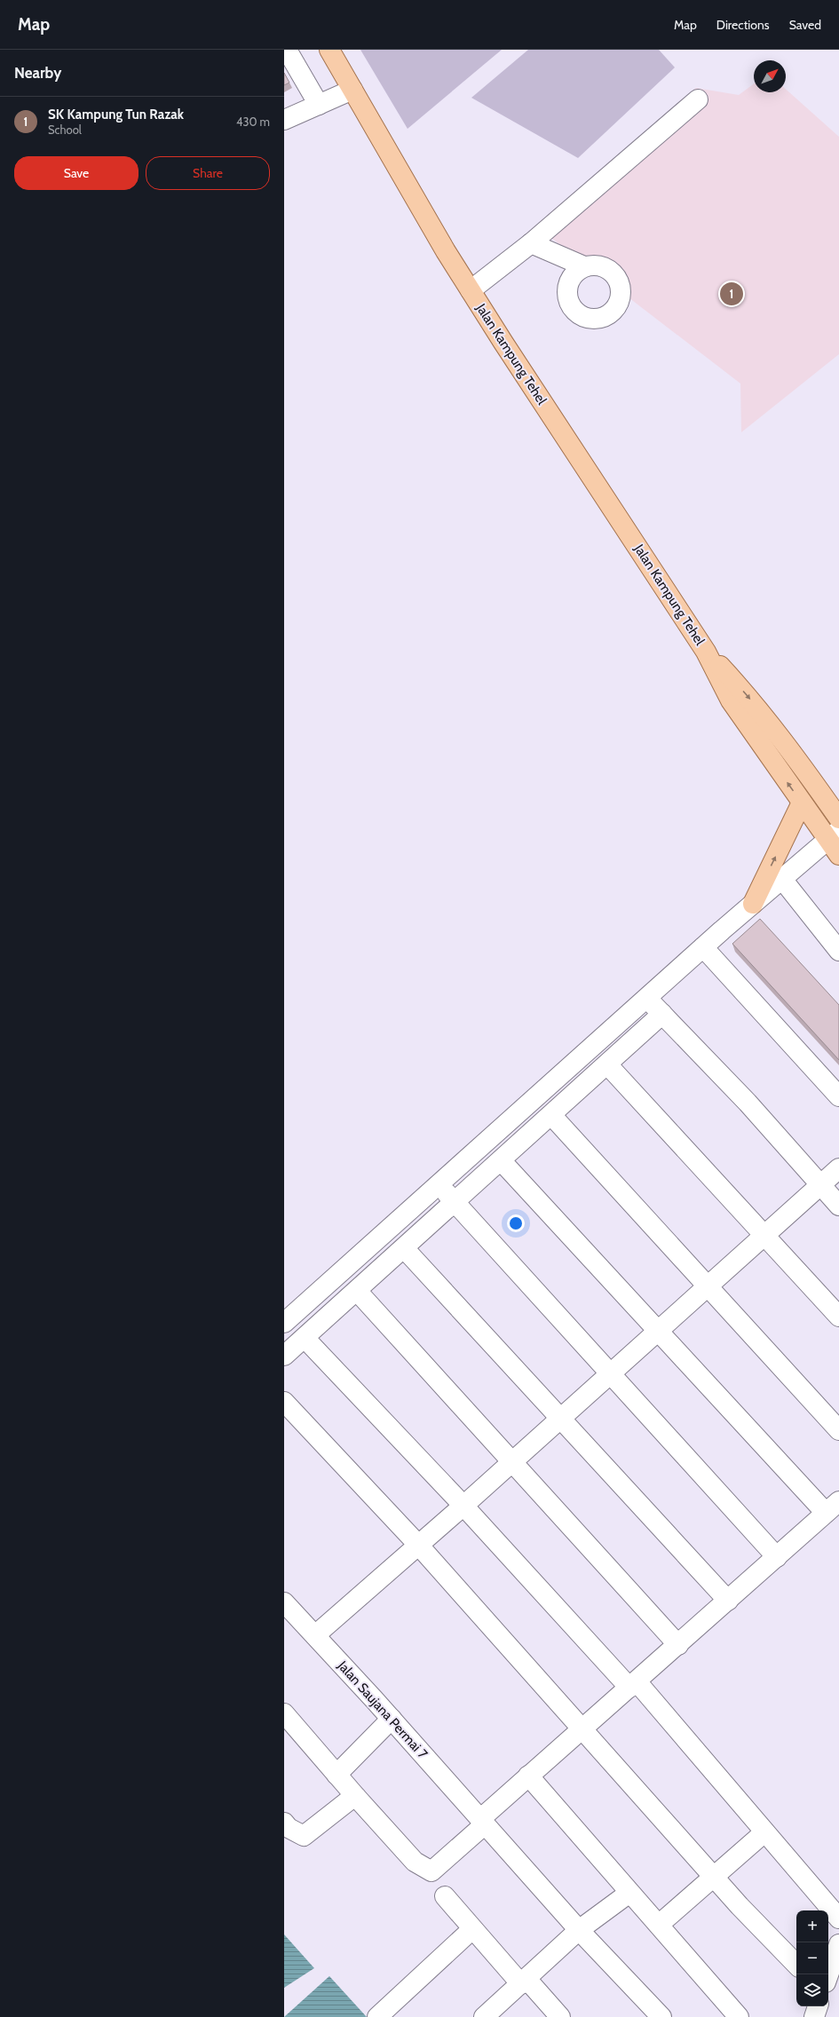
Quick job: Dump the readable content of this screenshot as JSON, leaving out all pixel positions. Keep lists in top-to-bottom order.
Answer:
{
  "streets": {
    "main road": ["Jalan Kampung Tehel"],
    "street": ["Jalan Saujana Permai 7"]
  },
  "north": "top right",
  "page": {
    "header": "Map",
    "nav": ["Map", "Directions", "Saved"],
    "heading": "Nearby",
    "list": [
      {
        "mark": "1",
        "name": "SK Kampung Tun Razak",
        "note": "School",
        "value": "430 m"
      }
    ],
    "buttons": ["Save", "Share"],
    "pins": "1",
    "map_buttons": ["+", "−"]
  }
}
